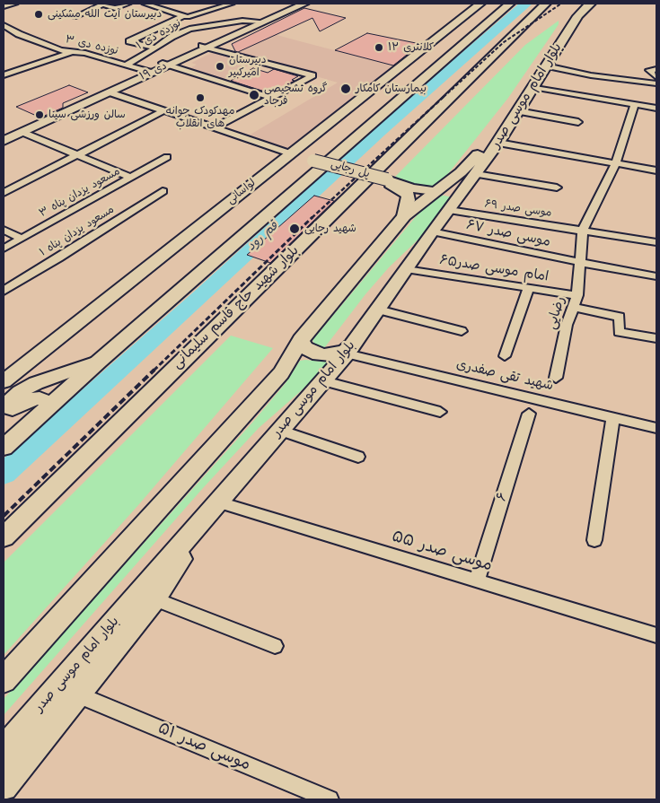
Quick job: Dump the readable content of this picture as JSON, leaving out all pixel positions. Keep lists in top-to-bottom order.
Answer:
{
  "streets": {
    "main road": [
      "۱۹ دی",
      "بلوار امام موسی صدر",
      "پل رجایی",
      "لواسانی",
      "بلوار شهید حاج قاسم سلیمانی"
    ],
    "street": [
      "نوزده دی ۱",
      "نوزده دی ۳",
      "۳ مسعود یزدان پناه",
      "موسی صدر ۶۹",
      "۱ مسعود یزدان پناه",
      "موسی صدر ۶۷",
      "امام موسی صدر۶۵",
      "رضایی",
      "شهید تقی صفدری",
      "۶",
      "موسی صدر ۵۵",
      "موسی صدر ۵۱"
    ]
  },
  "crossings": [
    ["نوزده دی ۱", "نوزده دی ۳"],
    ["نوزده دی ۱", "۱۹ دی"],
    ["نوزده دی ۳", "۱۹ دی"],
    ["بلوار امام موسی صدر", "موسی صدر ۶۹"],
    ["بلوار امام موسی صدر", "موسی صدر ۶۷"],
    ["بلوار امام موسی صدر", "امام موسی صدر۶۵"],
    ["بلوار امام موسی صدر", "شهید تقی صفدری"],
    ["بلوار امام موسی صدر", "موسی صدر ۵۵"],
    ["پل رجایی", "لواسانی"],
    ["موسی صدر ۶۹", "رضایی"],
    ["موسی صدر ۶۷", "رضایی"],
    ["امام موسی صدر۶۵", "رضایی"],
    ["۶", "موسی صدر ۵۵"]
  ],
  "water": ["قم رود"],
  "places": [
    "دبیرستان آیت الله مشکینی",
    "کلانتری ۱۲",
    "دبیرستان امیرکبیر",
    "بیمارستان کامکار",
    "گروه تشخیصی فرجاد",
    "مهدکودک جوانه های انقلاب",
    "سالن ورزشی سینا",
    "شهید رجایی"
  ]
}
